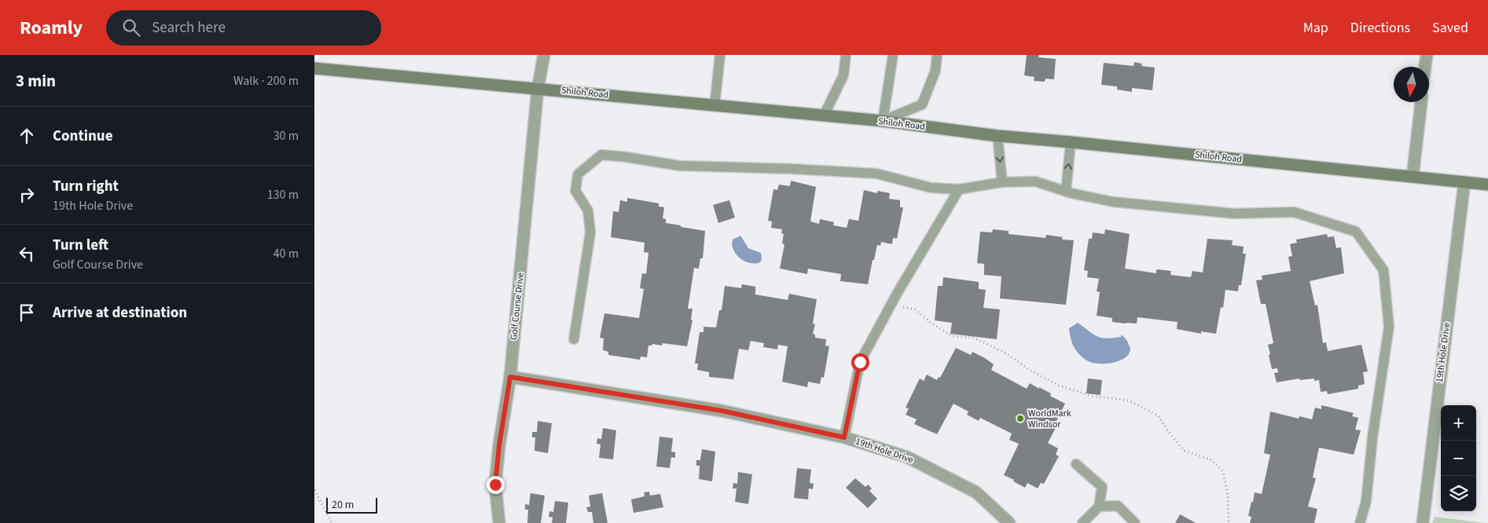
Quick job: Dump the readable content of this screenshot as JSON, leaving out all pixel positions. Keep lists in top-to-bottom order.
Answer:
{
  "streets": {
    "main road": ["Shiloh Road"],
    "street": ["Golf Course Drive", "19th Hole Drive"]
  },
  "crossings": [
    ["Shiloh Road", "Golf Course Drive"],
    ["Shiloh Road", "19th Hole Drive"],
    ["Golf Course Drive", "19th Hole Drive"]
  ],
  "places": ["WorldMark Windsor"],
  "scale_bar": "20 m",
  "north": "bottom",
  "page": {
    "header": "Roamly",
    "search": "Search here",
    "nav": ["Map", "Directions", "Saved"],
    "heading": ["3 min", "Walk · 200 m"],
    "list": [
      ["Continue", "30 m"],
      ["Turn right", "19th Hole Drive", "130 m"],
      ["Turn left", "Golf Course Drive", "40 m"],
      "Arrive at destination"
    ],
    "map_buttons": ["+", "−"],
    "scale": "20 m"
  }
}
